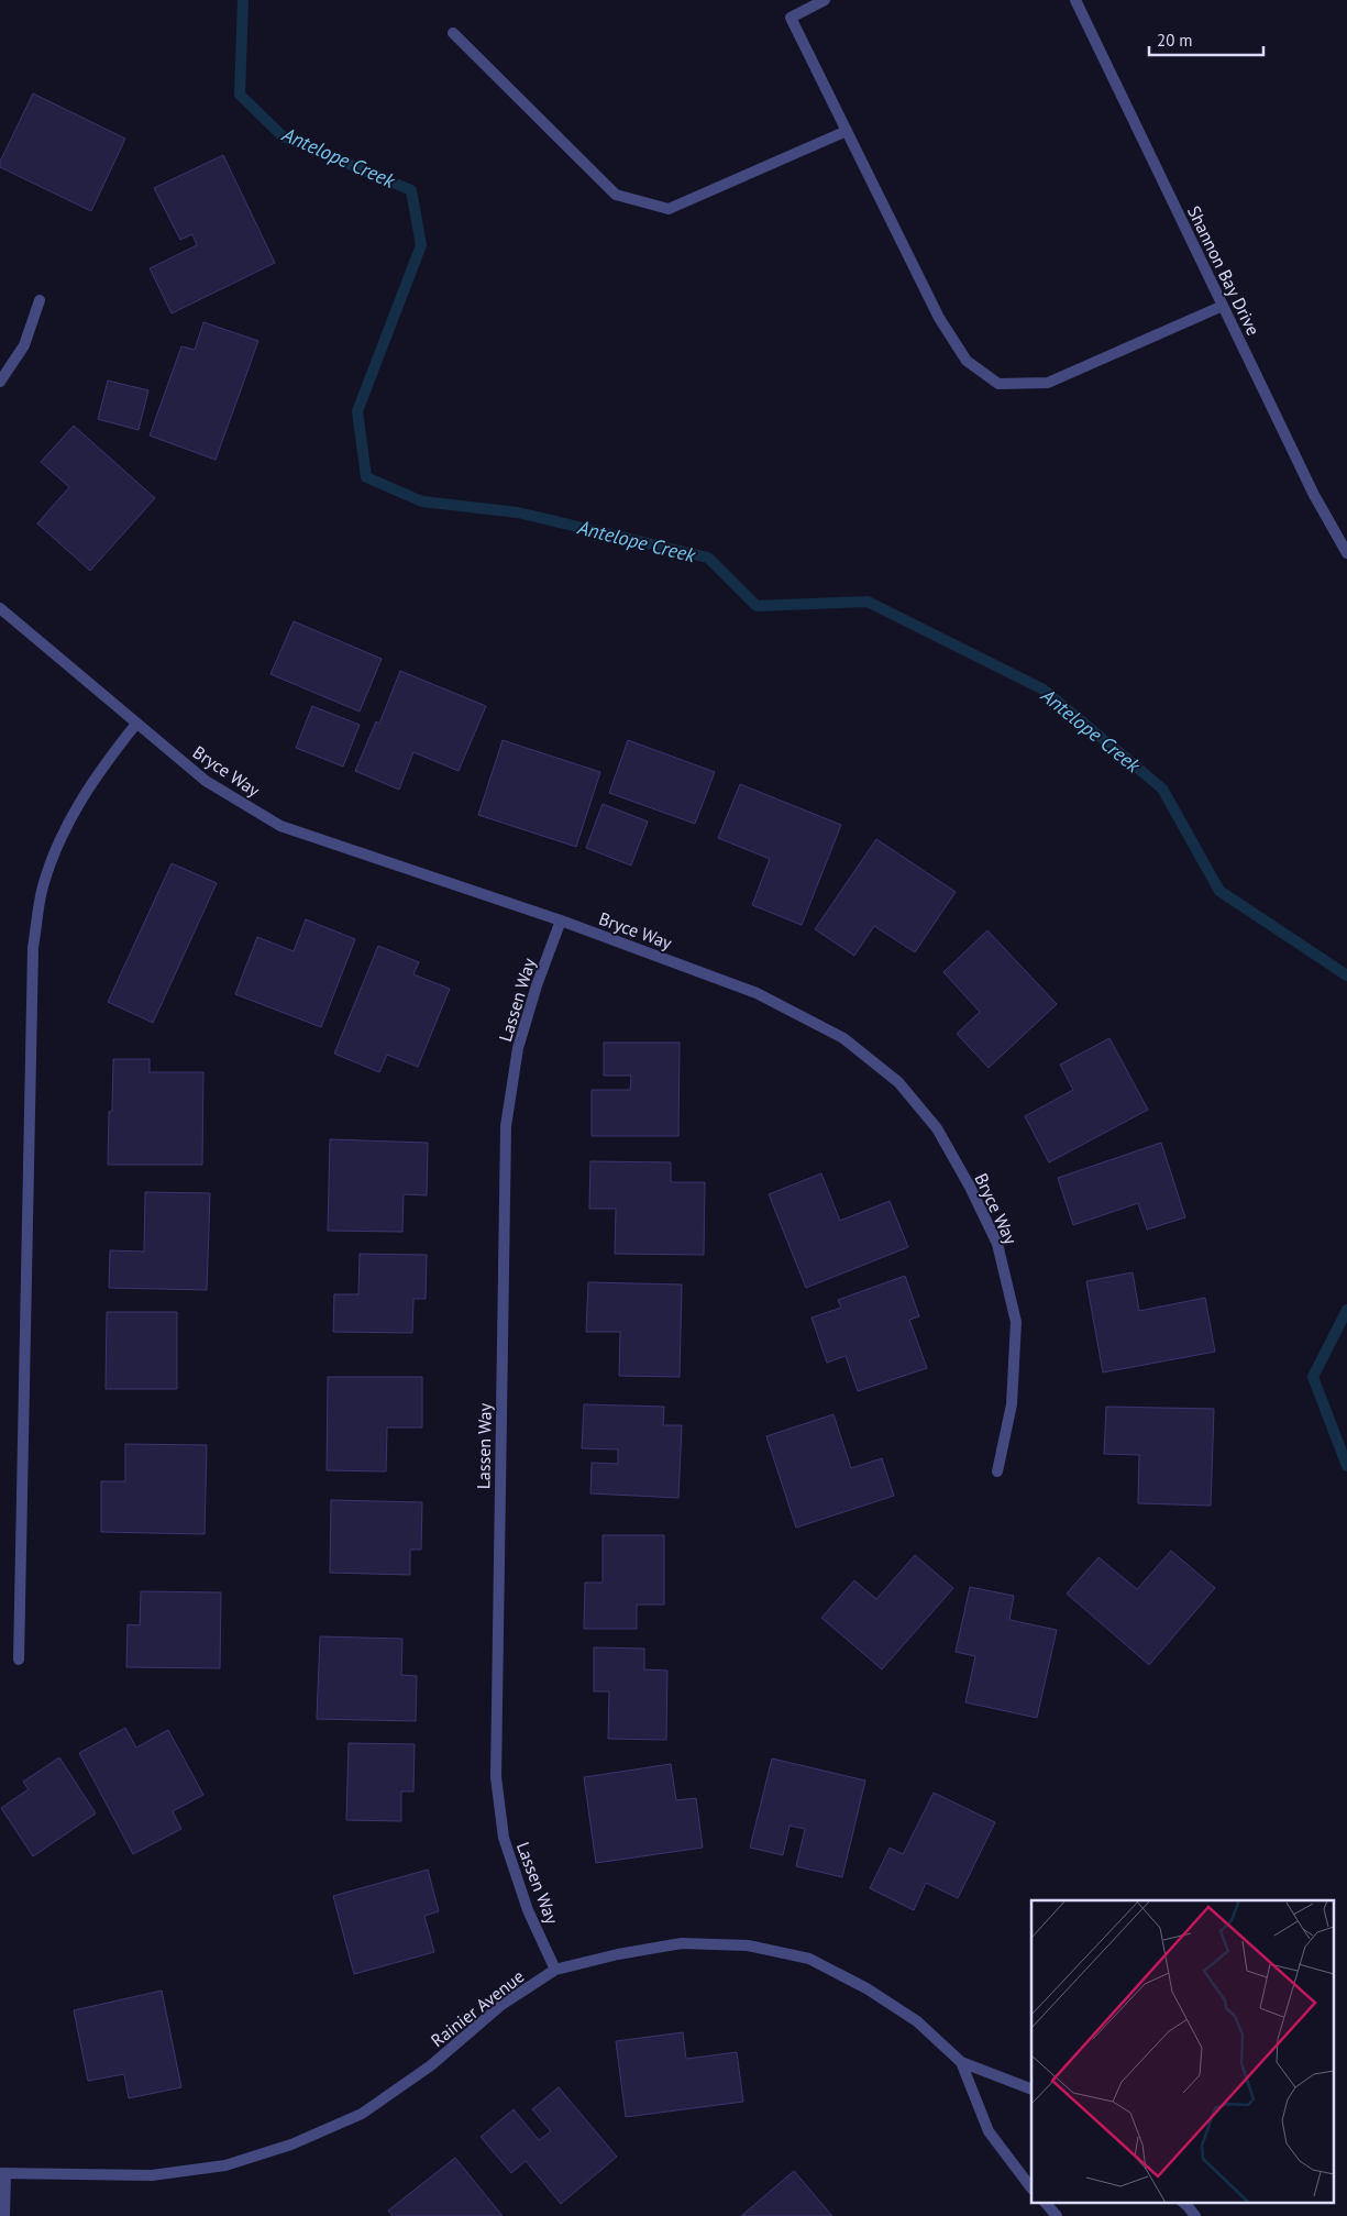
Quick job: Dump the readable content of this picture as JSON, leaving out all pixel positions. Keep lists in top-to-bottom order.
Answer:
{
  "streets": {
    "street": [
      "Shannon Bay Drive",
      "Bryce Way",
      "Lassen Way",
      "Rainier Avenue"
    ]
  },
  "crossings": [
    ["Bryce Way", "Lassen Way"],
    ["Lassen Way", "Rainier Avenue"]
  ],
  "water": ["Antelope Creek"],
  "scale_bar": "20 m"
}
